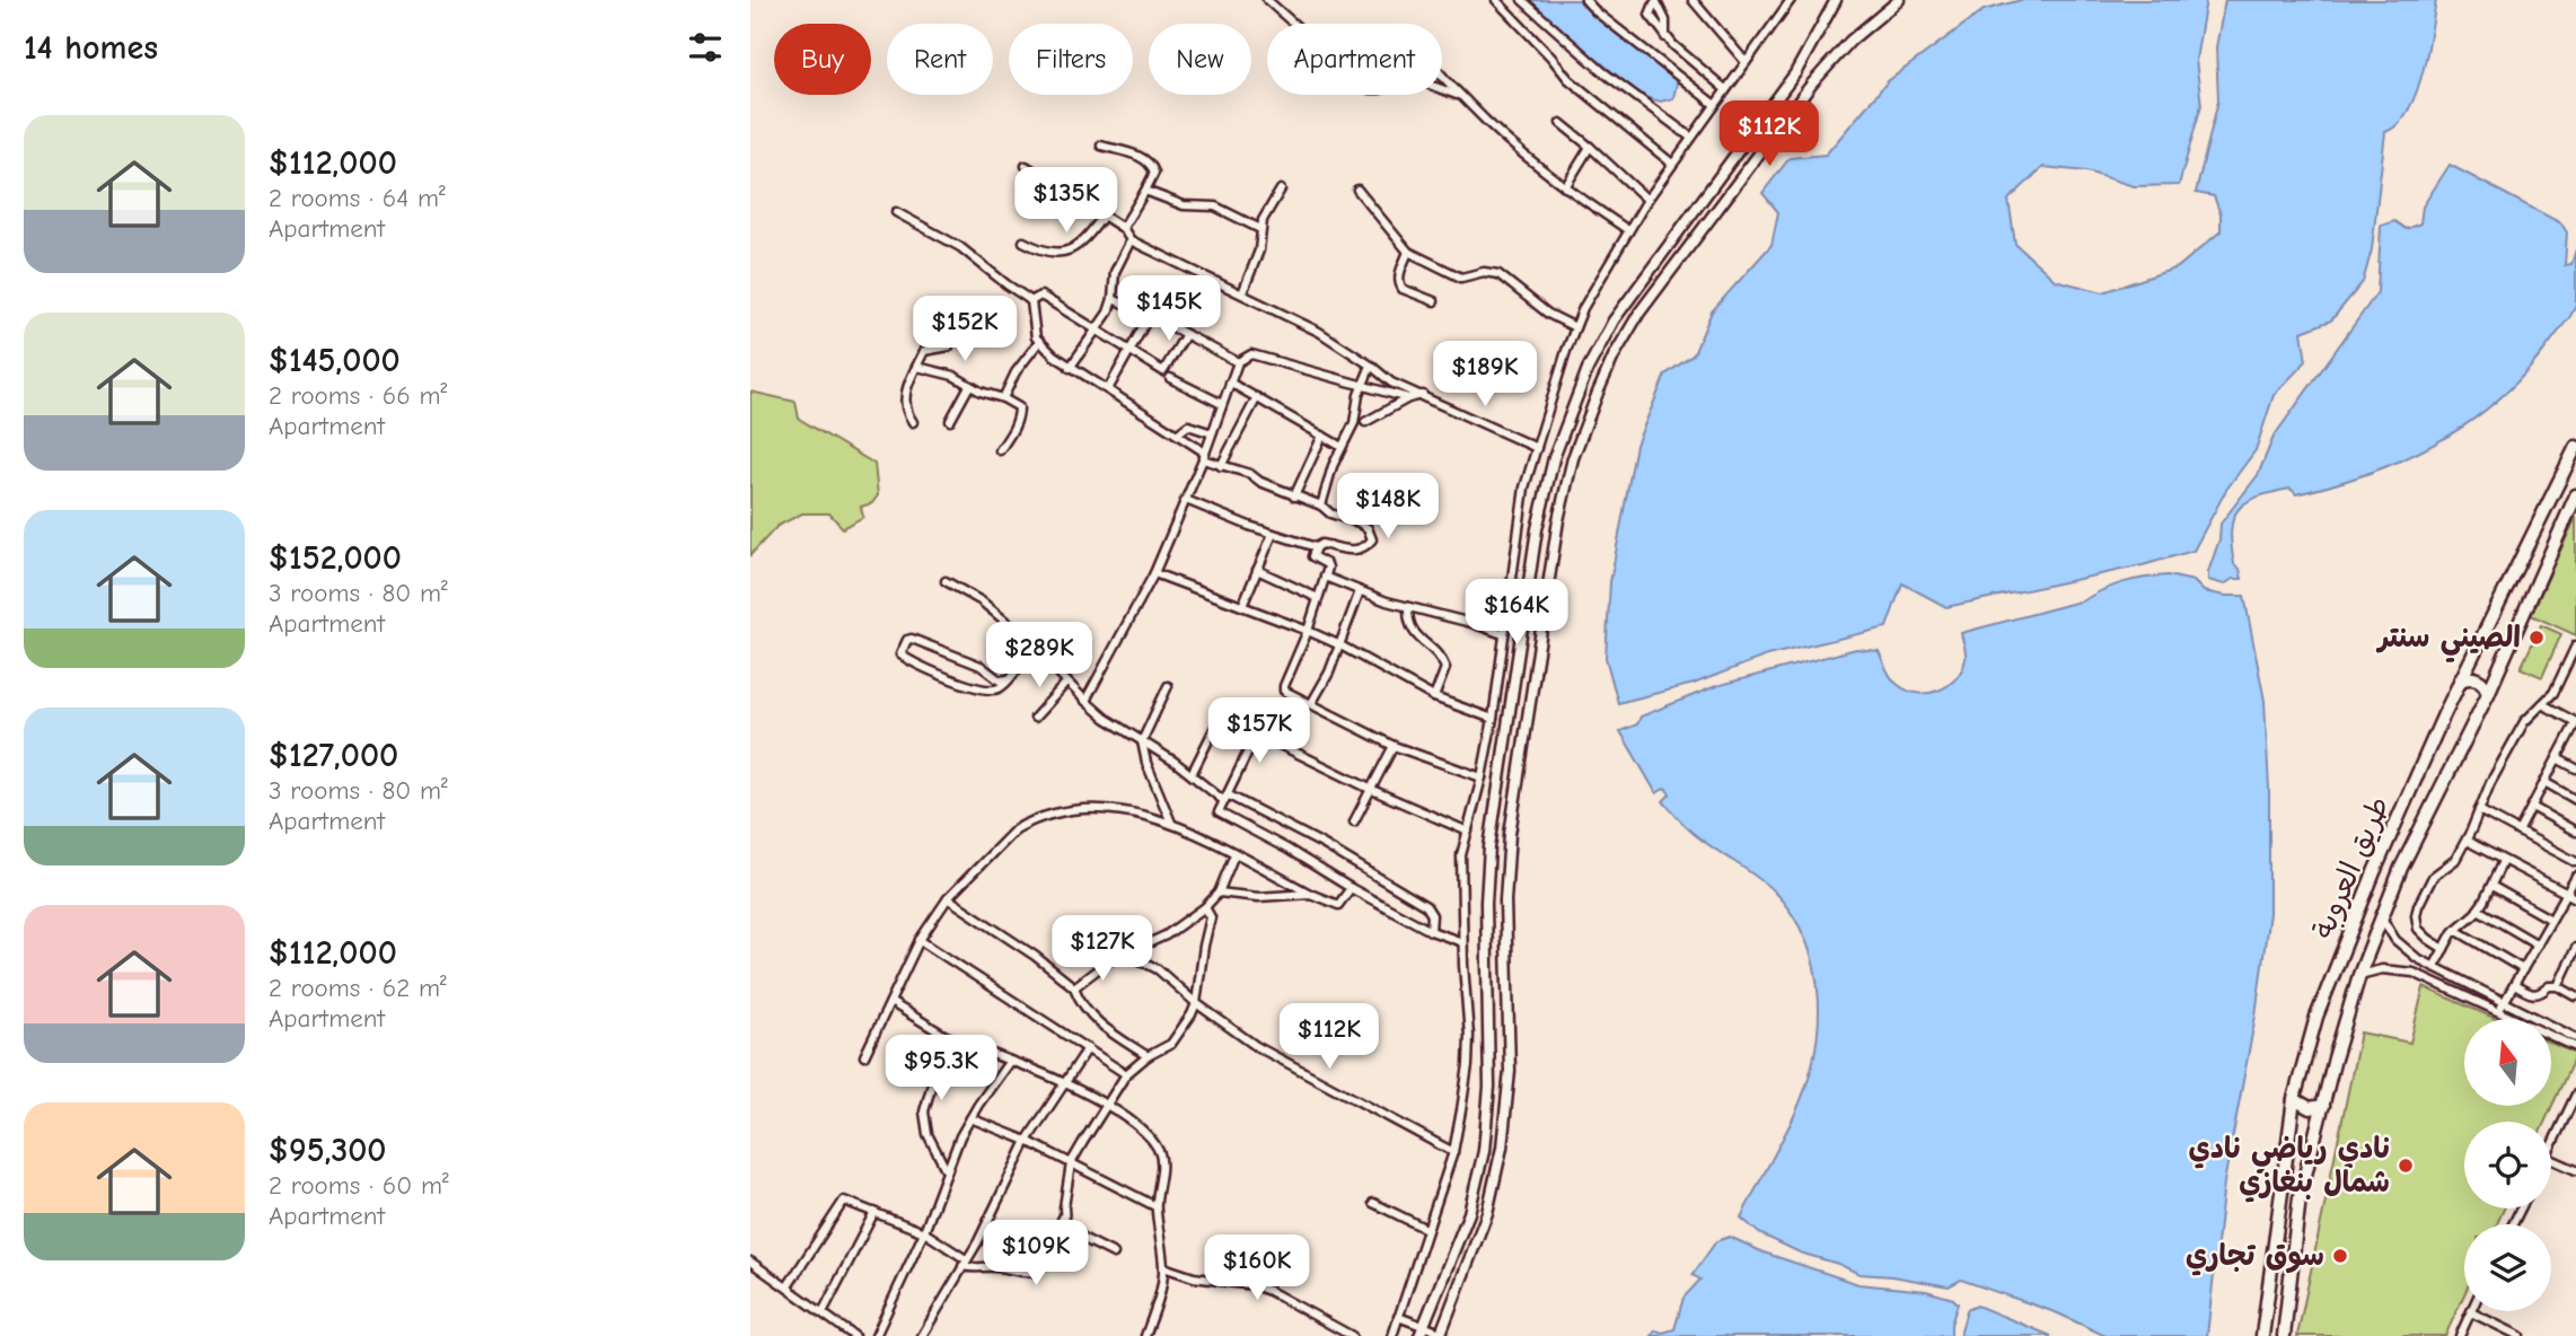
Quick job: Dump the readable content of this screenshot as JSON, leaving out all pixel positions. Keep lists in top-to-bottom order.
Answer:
{
  "streets": {
    "highway": ["طريق العروبة"]
  },
  "places": ["الصيني سنتر", "نادي رياضي نادي شمال بنغازي", "سوق تجاري"],
  "north": "top",
  "page": {
    "heading": "14 homes",
    "chip": [
      "Buy",
      "Rent",
      "Filters",
      "New",
      "Apartment"
    ],
    "list": [
      {
        "name": "$112,000",
        "note": "2 rooms · 64 m² · Apartment"
      },
      {
        "name": "$145,000",
        "note": "2 rooms · 66 m² · Apartment"
      },
      {
        "name": "$152,000",
        "note": "3 rooms · 80 m² · Apartment"
      },
      {
        "name": "$127,000",
        "note": "3 rooms · 80 m² · Apartment"
      },
      {
        "name": "$112,000",
        "note": "2 rooms · 62 m² · Apartment"
      },
      {
        "name": "$95,300",
        "note": "2 rooms · 60 m² · Apartment"
      }
    ],
    "price": [
      "$112K",
      "$135K",
      "$145K",
      "$152K",
      "$189K",
      "$148K",
      "$164K",
      "$289K",
      "$157K",
      "$127K",
      "$112K",
      "$95.3K",
      "$109K",
      "$160K"
    ]
  }
}
